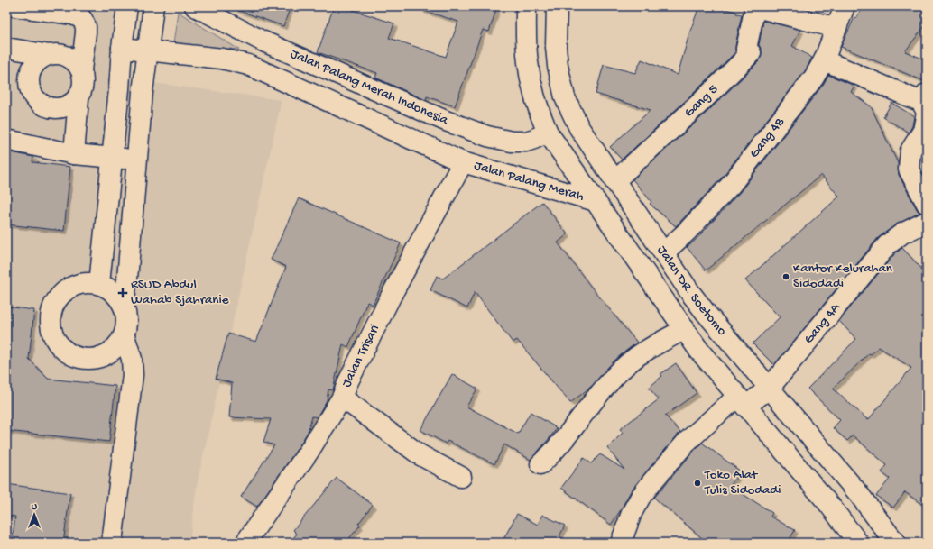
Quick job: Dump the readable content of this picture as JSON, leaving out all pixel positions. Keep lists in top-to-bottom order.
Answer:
{
  "streets": {
    "street": [
      "Jalan Palang Merah Indonesia",
      "Gang 5",
      "Gang 4B",
      "Jalan Palang Merah",
      "Jalan DR. Soetomo",
      "Gang 4A",
      "Jalan Trisari"
    ]
  },
  "crossings": [
    ["Jalan Palang Merah Indonesia", "Jalan Palang Merah"],
    ["Jalan Palang Merah Indonesia", "Jalan DR. Soetomo"],
    ["Jalan Palang Merah Indonesia", "Jalan Trisari"],
    ["Gang 5", "Jalan DR. Soetomo"],
    ["Gang 4B", "Jalan DR. Soetomo"],
    ["Jalan Palang Merah", "Jalan DR. Soetomo"],
    ["Jalan Palang Merah", "Jalan Trisari"],
    ["Jalan DR. Soetomo", "Gang 4A"]
  ],
  "places": {
    "other": ["Kantor Kelurahan Sidodadi", "Toko Alat Tulis Sidodadi"],
    "health": ["RSUD Abdul Wahab Sjahranie"]
  },
  "north": "top"
}
